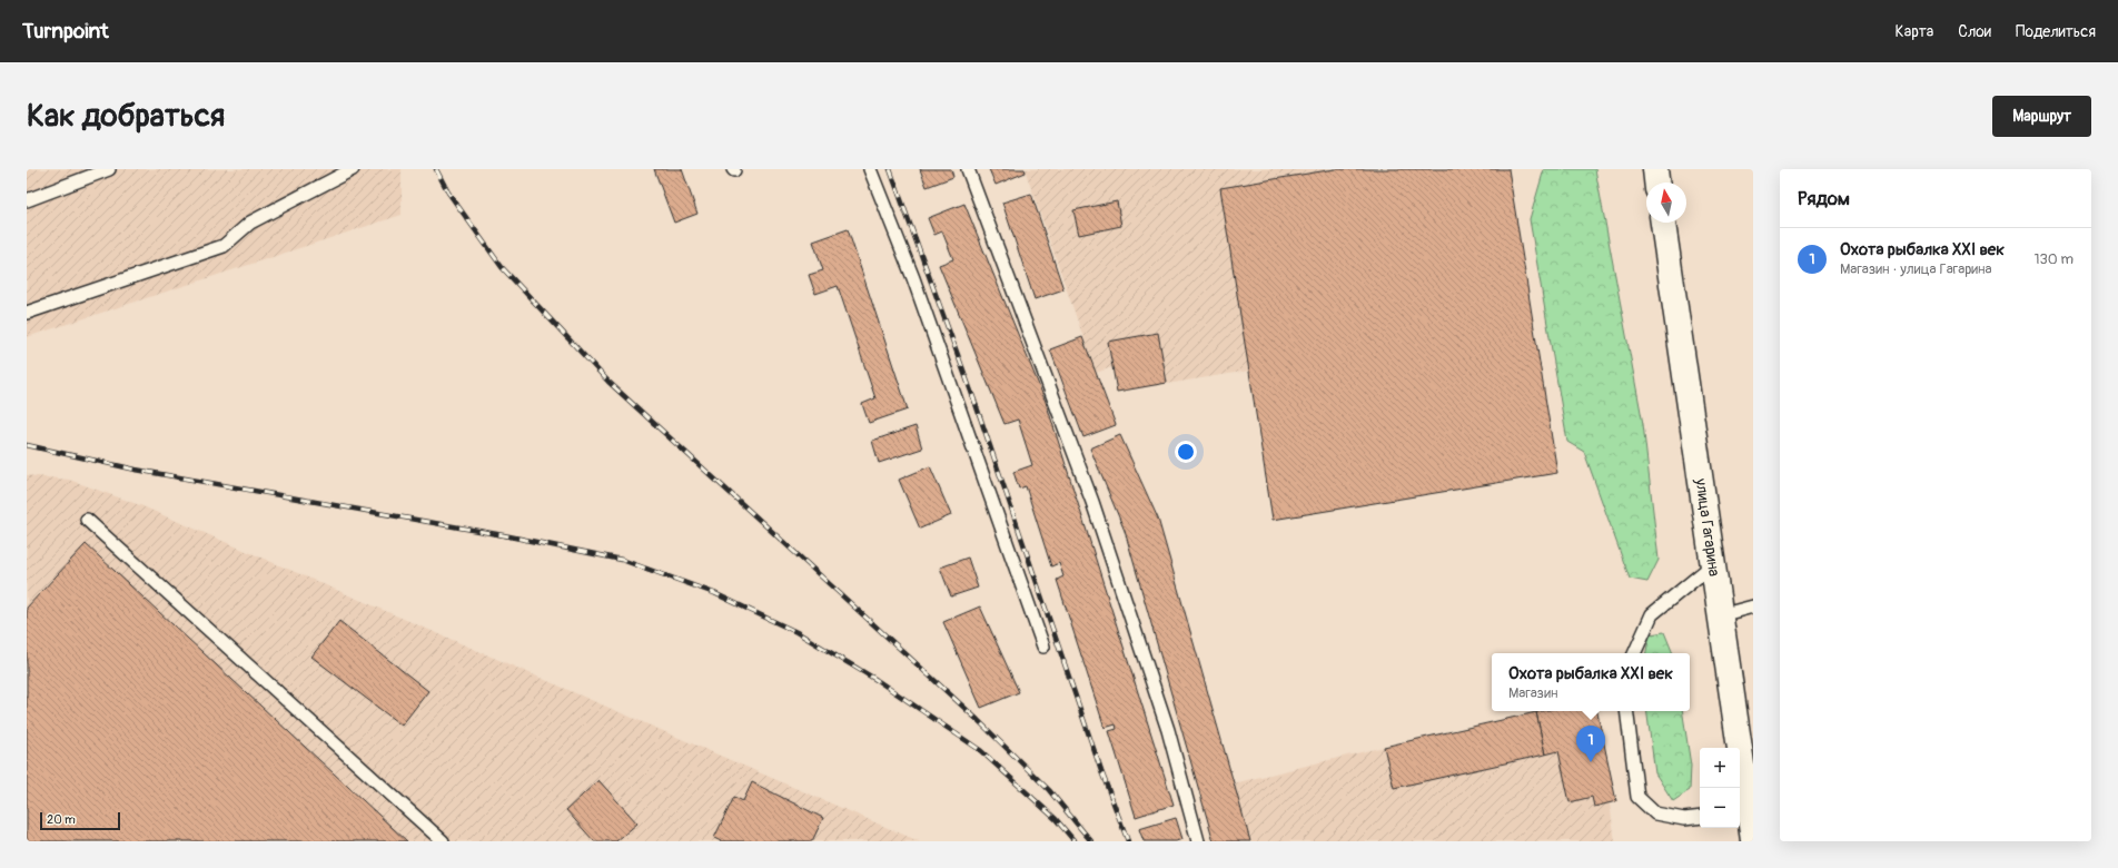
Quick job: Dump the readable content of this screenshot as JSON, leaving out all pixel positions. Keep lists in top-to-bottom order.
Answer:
{
  "streets": {
    "main road": ["улица Гагарина"]
  },
  "scale_bar": "20 m",
  "north": "top",
  "page": {
    "header": "Turnpoint",
    "nav": ["Карта", "Слои", "Поделиться"],
    "buttons": "Маршрут",
    "title": "Как добраться",
    "heading": "Рядом",
    "list": [
      {
        "mark": "1",
        "name": "Охота рыбалка XXI век",
        "note": "Магазин · улица Гагарина",
        "value": "130 m"
      }
    ],
    "popup": ["Охота рыбалка XXI век", "Магазин"],
    "pins": "1",
    "map_buttons": ["+", "−"],
    "scale": "20 m"
  }
}
